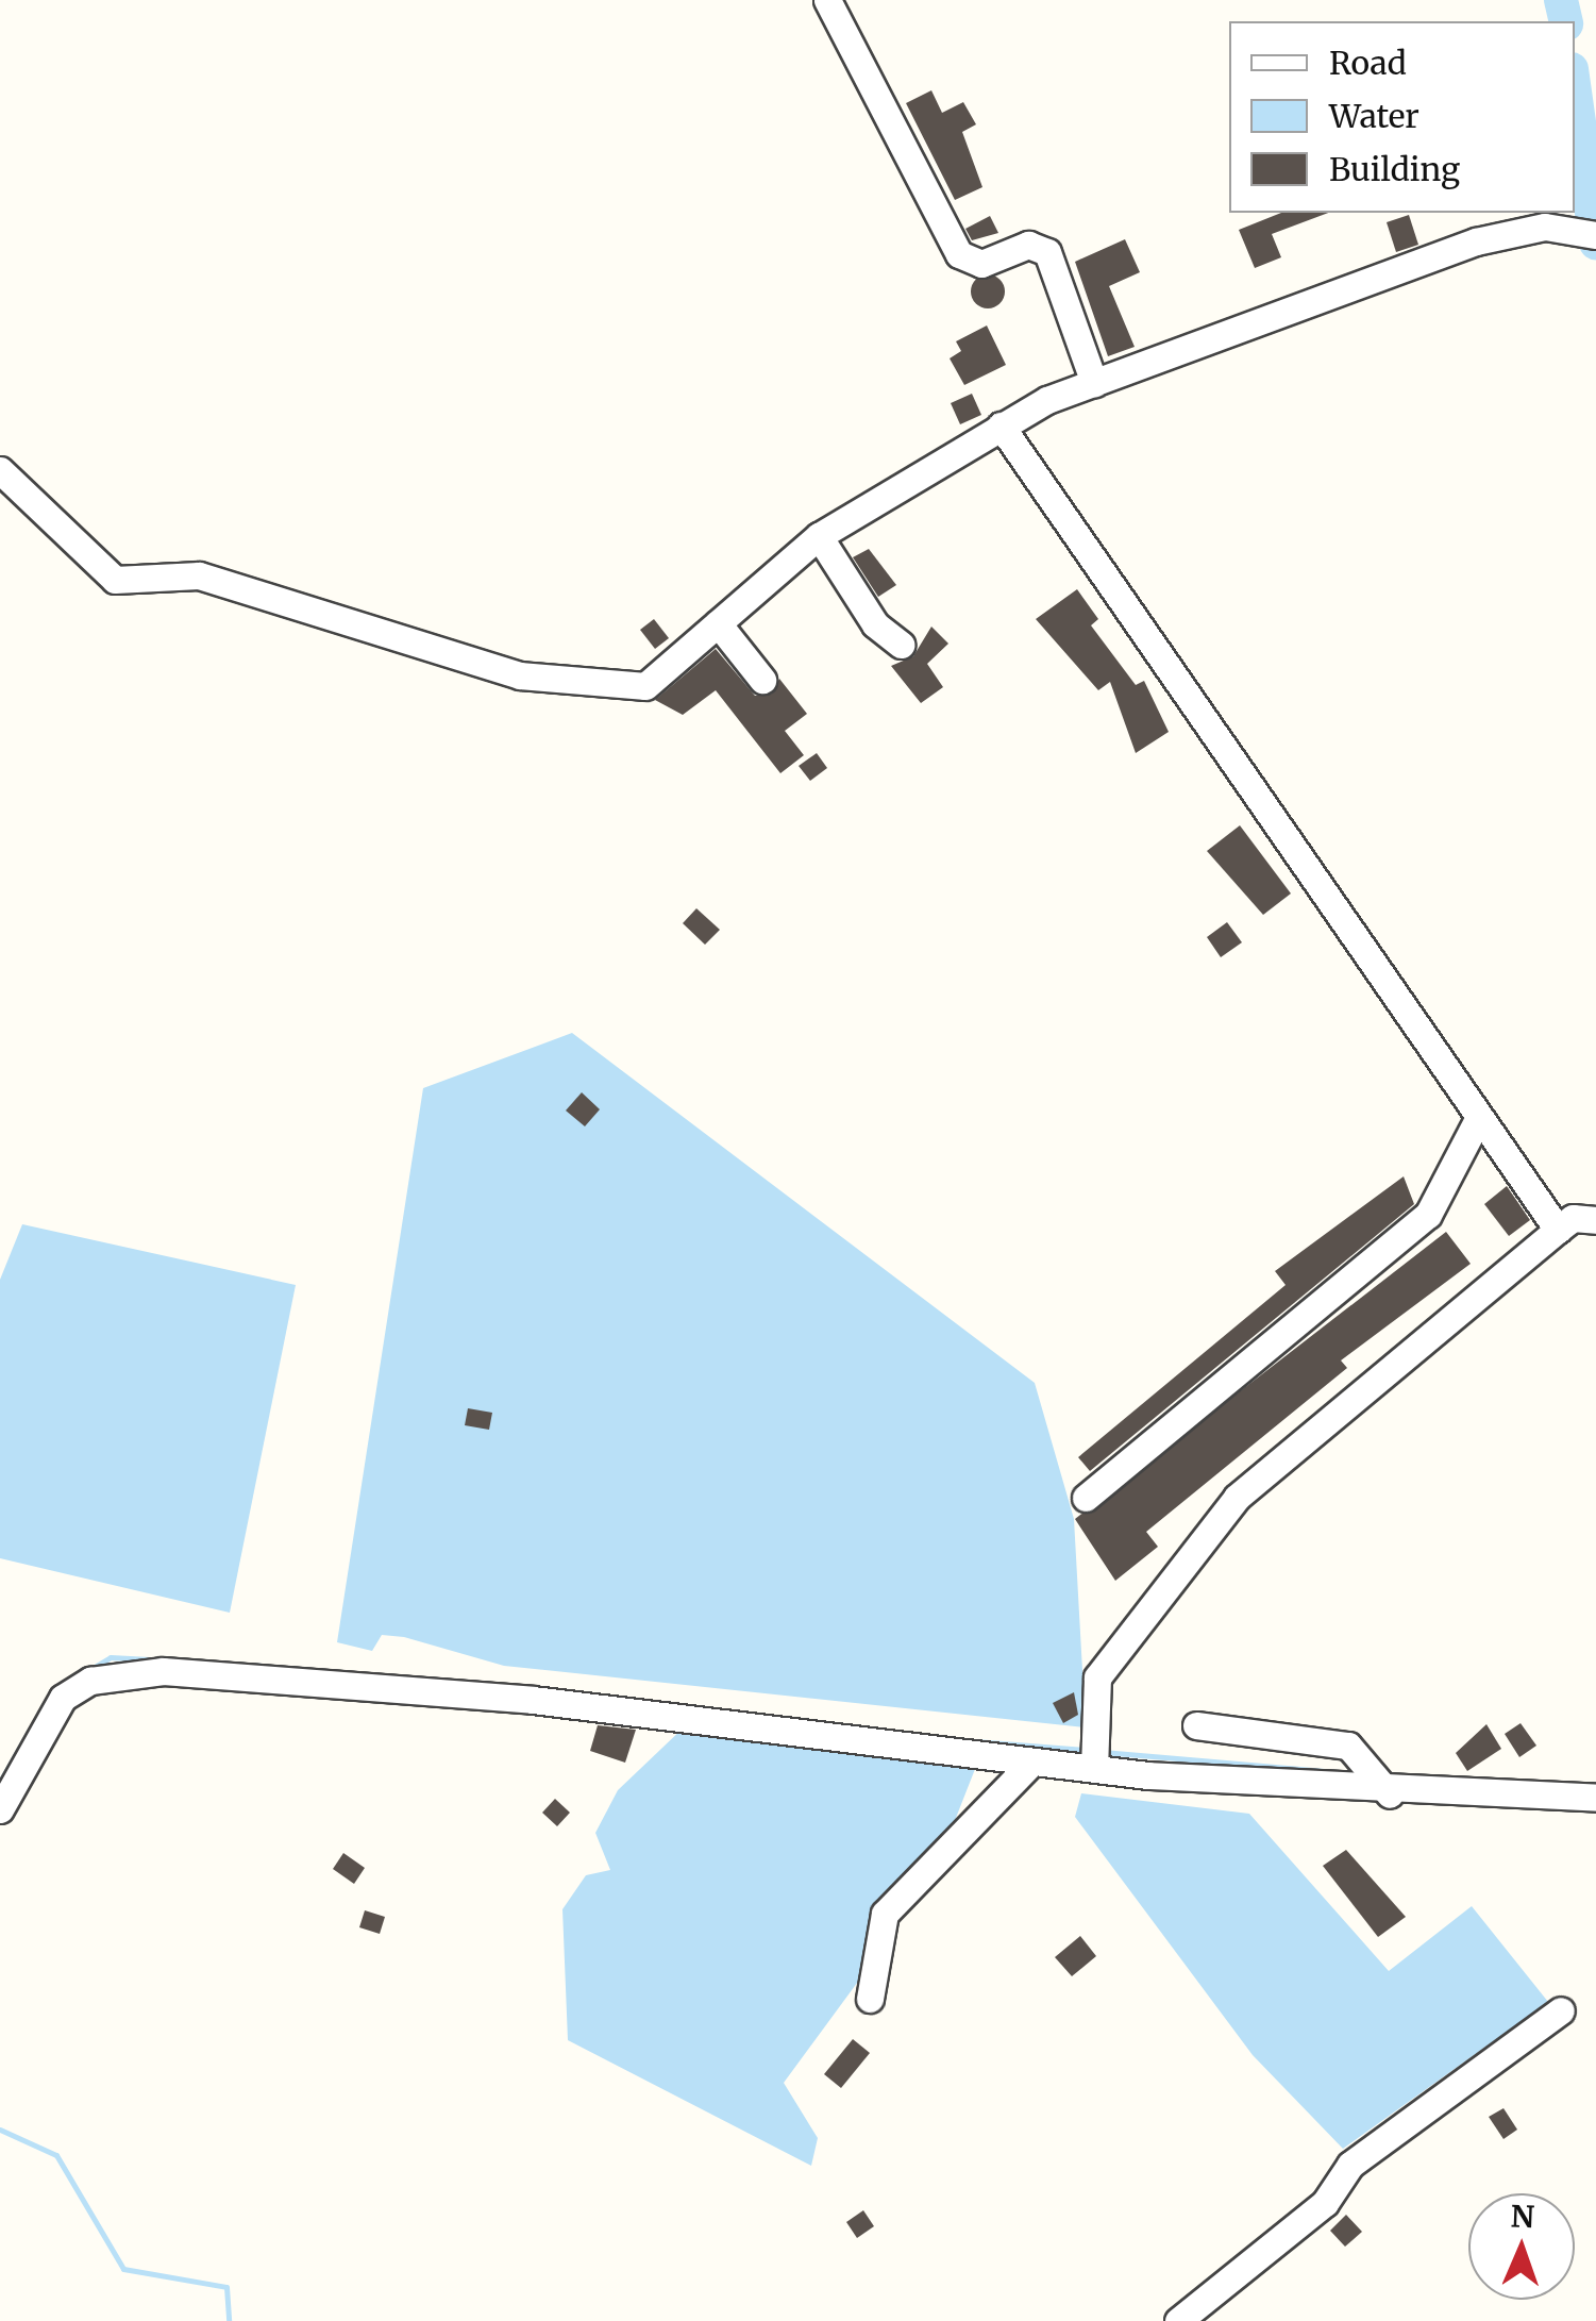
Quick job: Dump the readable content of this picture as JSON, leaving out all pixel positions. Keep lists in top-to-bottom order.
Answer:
{
  "legend": ["Road", "Water", "Building"],
  "north": "top"
}
